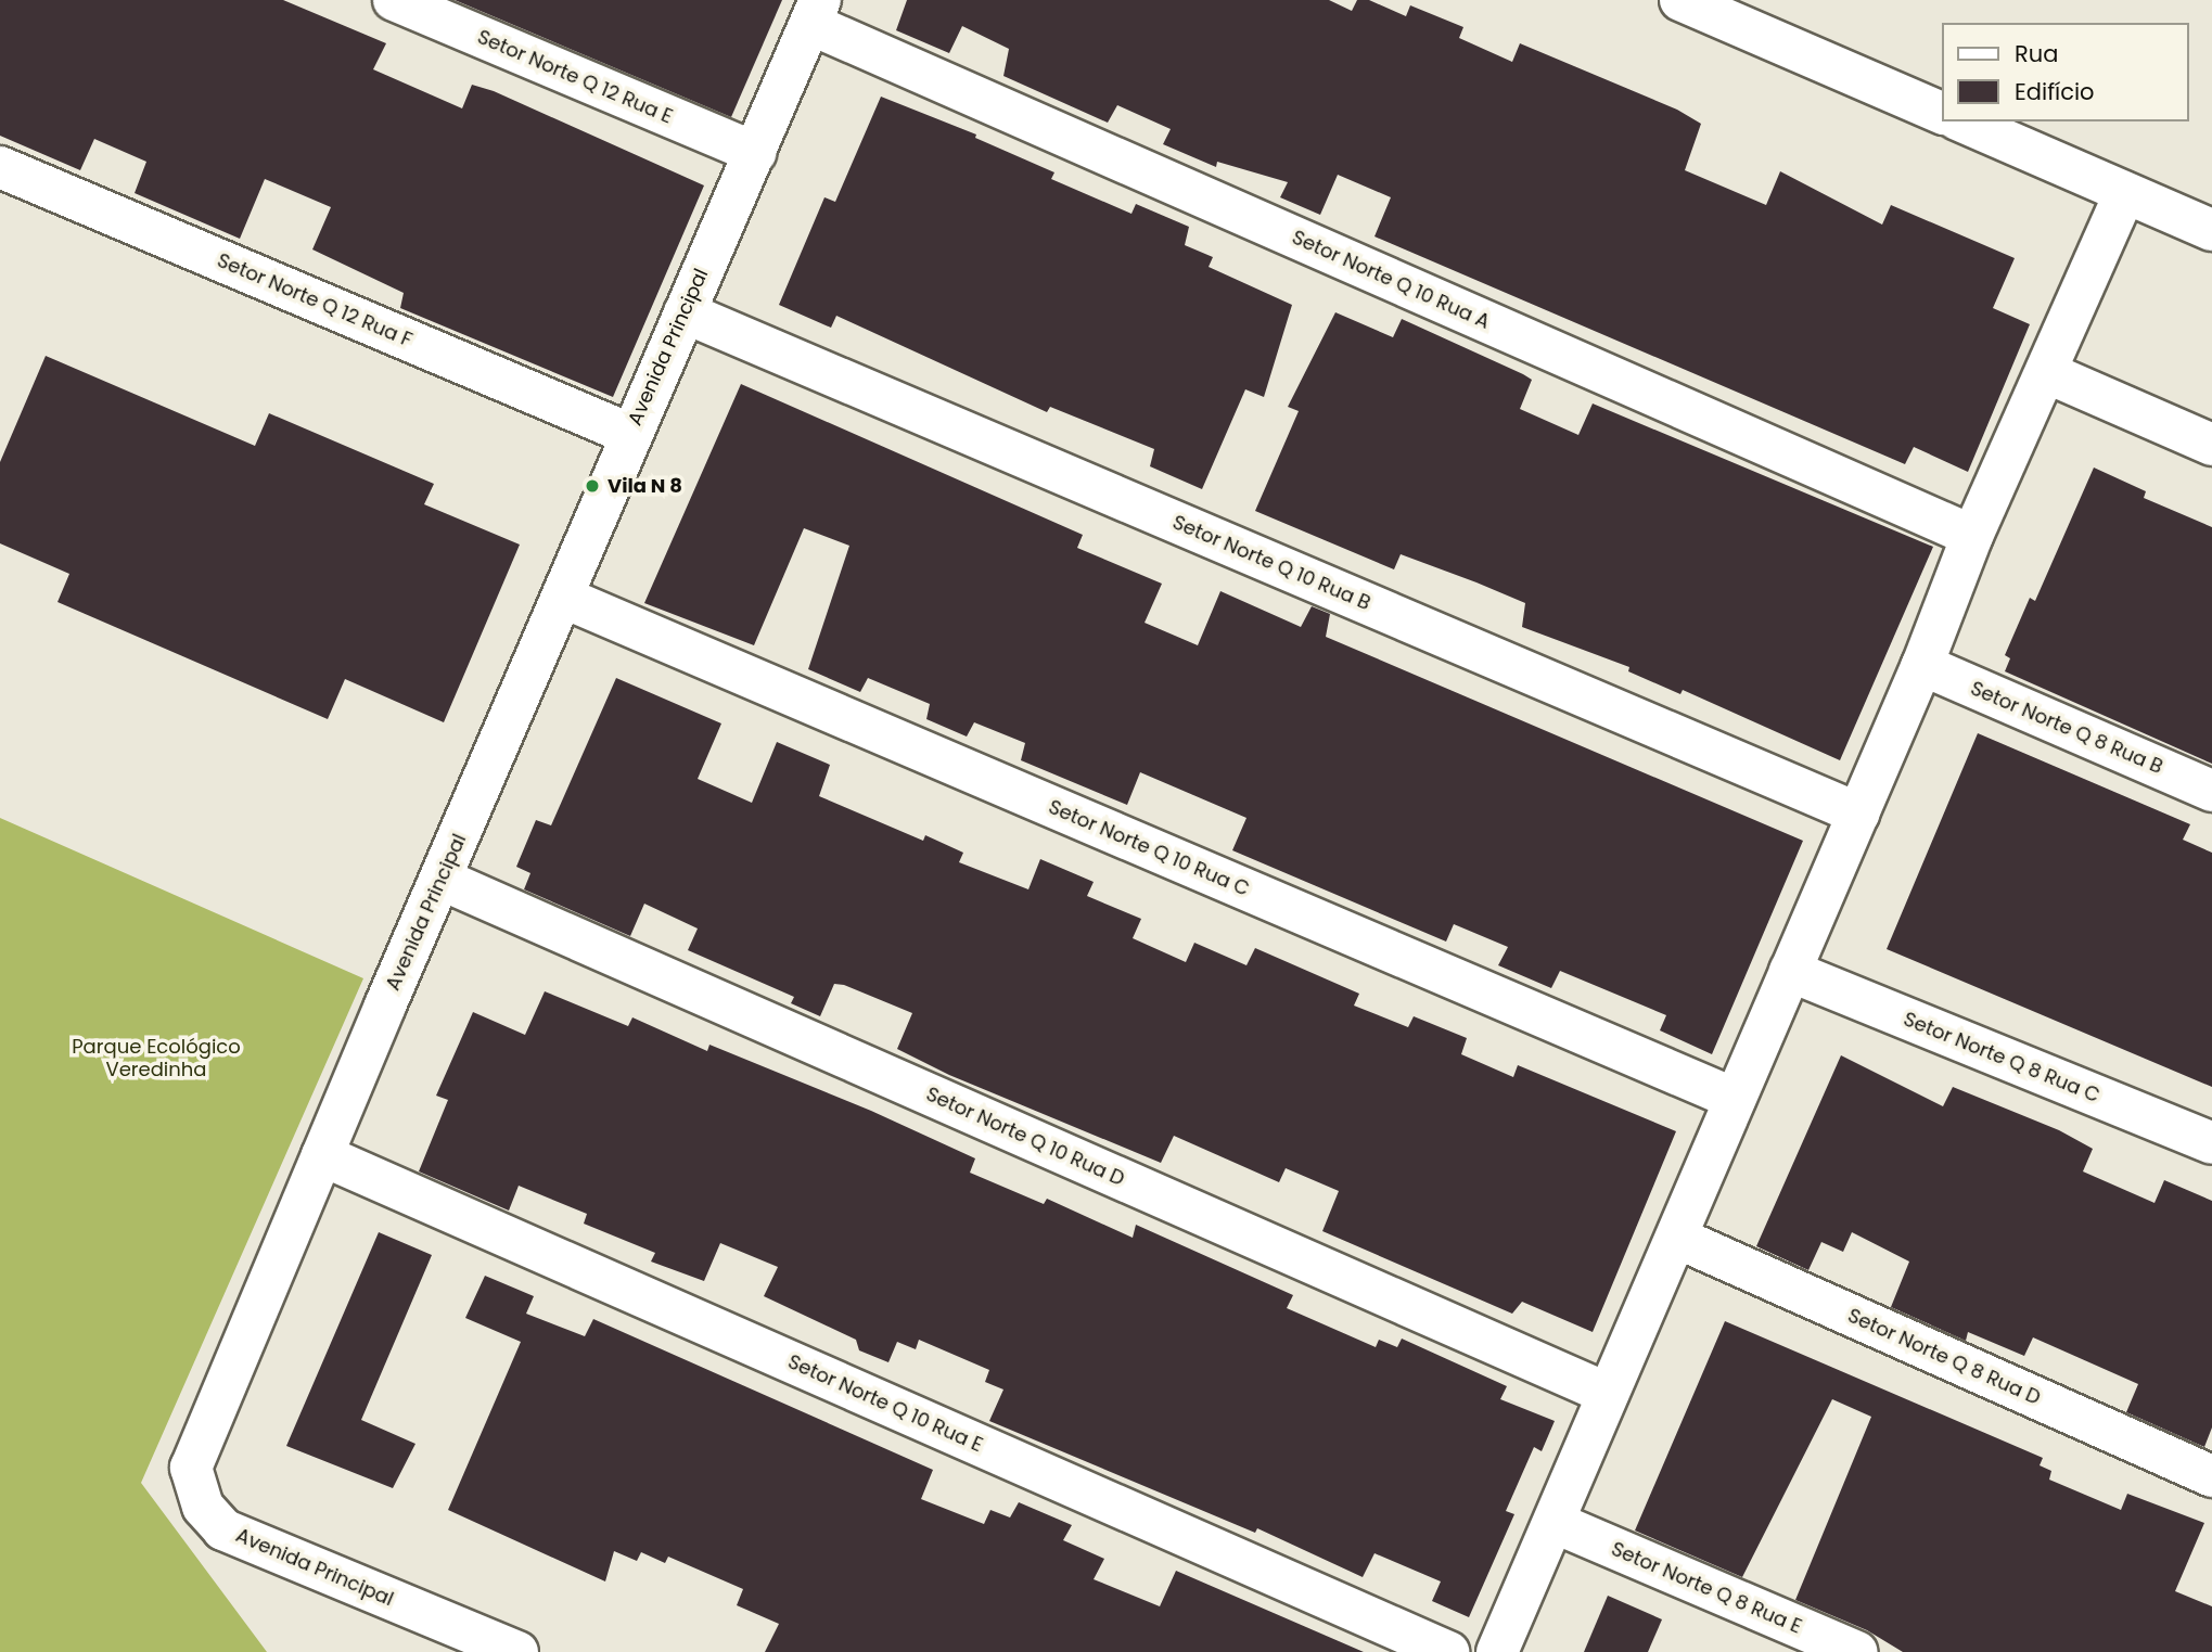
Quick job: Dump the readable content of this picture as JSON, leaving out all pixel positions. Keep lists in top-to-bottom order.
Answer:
{
  "streets": {
    "street": [
      "Setor Norte Q 12 Rua E",
      "Setor Norte Q 10 Rua A",
      "Setor Norte Q 12 Rua F",
      "Avenida Principal",
      "Setor Norte Q 10 Rua B",
      "Setor Norte Q 8 Rua B",
      "Setor Norte Q 10 Rua C",
      "Setor Norte Q 8 Rua C",
      "Setor Norte Q 10 Rua D",
      "Setor Norte Q 8 Rua D",
      "Setor Norte Q 10 Rua E",
      "Setor Norte Q 8 Rua E"
    ]
  },
  "crossings": [
    ["Setor Norte Q 12 Rua E", "Avenida Principal"],
    ["Setor Norte Q 10 Rua A", "Avenida Principal"],
    ["Setor Norte Q 12 Rua F", "Avenida Principal"],
    ["Avenida Principal", "Setor Norte Q 10 Rua B"],
    ["Avenida Principal", "Setor Norte Q 10 Rua C"],
    ["Avenida Principal", "Setor Norte Q 10 Rua D"],
    ["Avenida Principal", "Setor Norte Q 10 Rua E"]
  ],
  "parks": ["Parque Ecológico Veredinha"],
  "places": ["Vila N 8"],
  "legend": ["Rua", "Edifício"]
}
